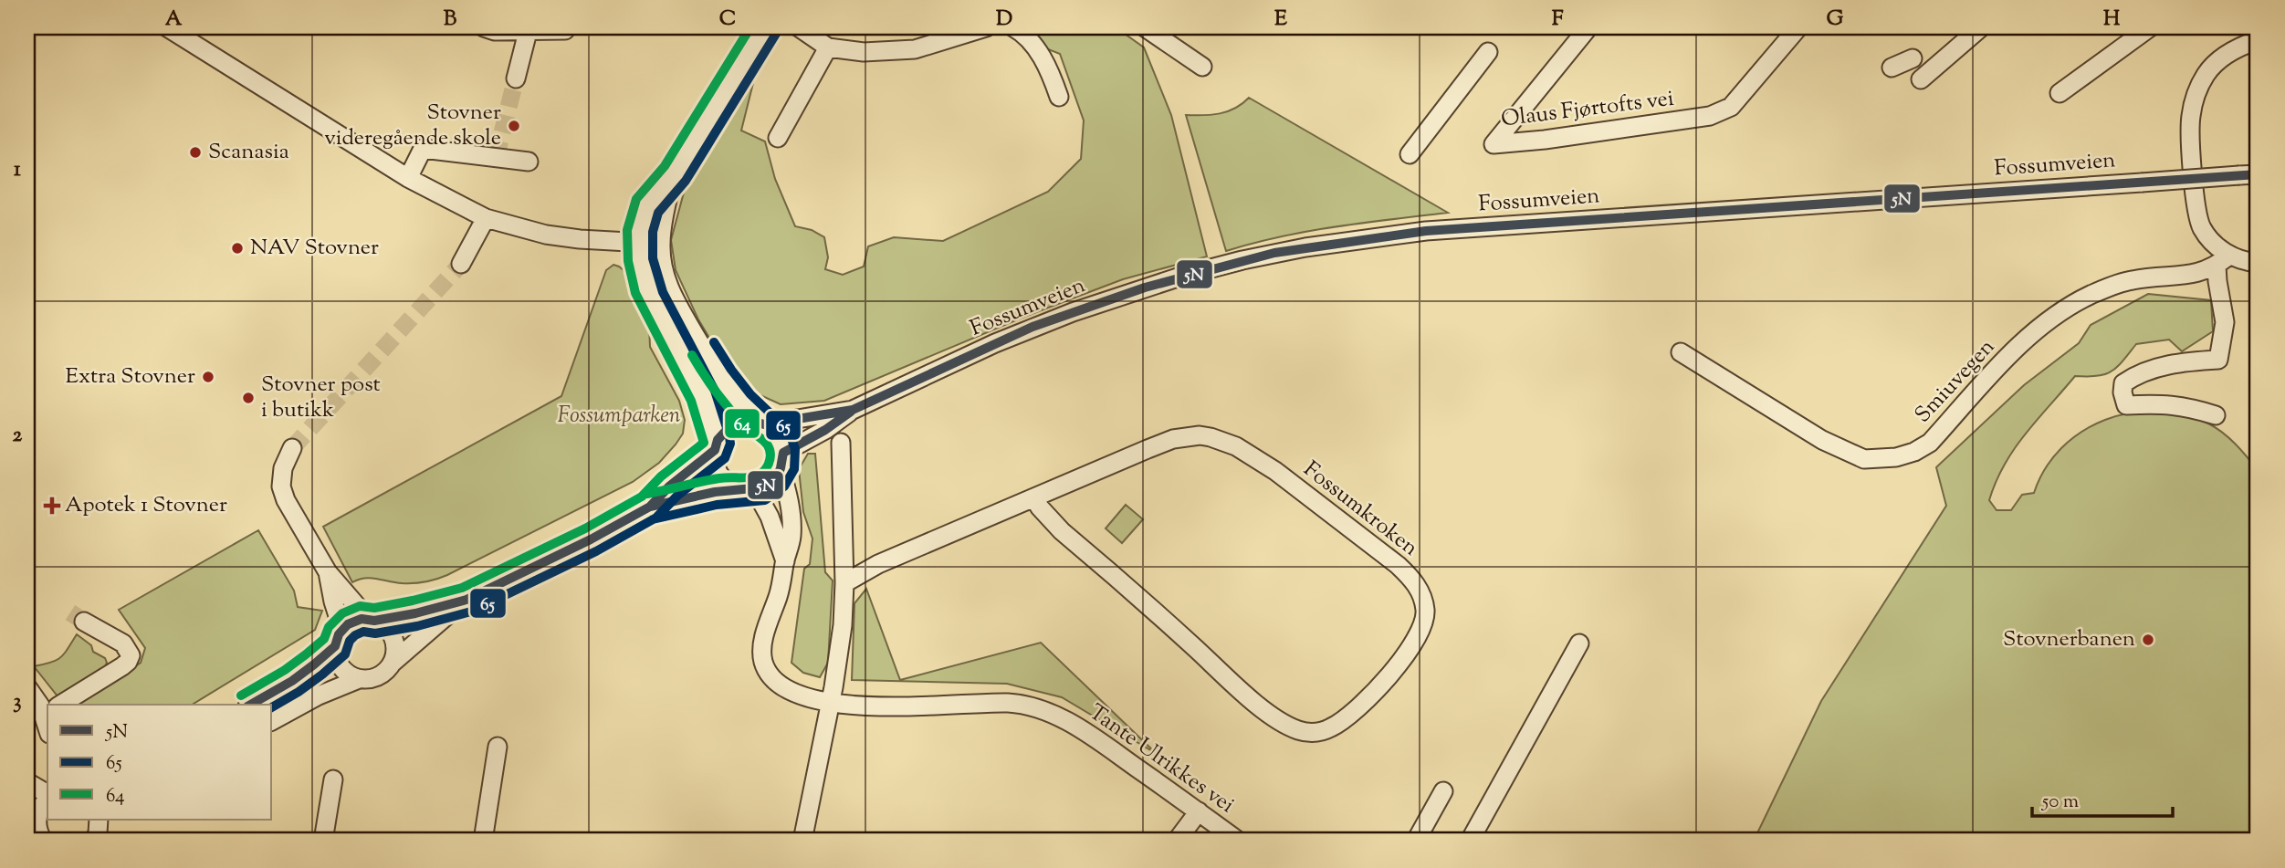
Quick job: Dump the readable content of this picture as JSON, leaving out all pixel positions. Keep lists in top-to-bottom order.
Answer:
{
  "streets": {
    "street": [
      "Olaus Fjørtofts vei",
      "Fossumveien",
      "Smiuvegen",
      "Fossumkroken",
      "Tante Ulrikkes vei"
    ]
  },
  "crossings": [
    ["Fossumveien", "Tante Ulrikkes vei"]
  ],
  "parks": ["Fossumparken"],
  "places": {
    "other": [
      "Stovner videregående skole",
      "Scanasia",
      "NAV Stovner",
      "Extra Stovner",
      "Stovner post i butikk",
      "Stovnerbanen"
    ],
    "health": ["Apotek 1 Stovner"]
  },
  "lines": ["transit line 64", "transit line 65", "transit line 5N"],
  "legend": ["5N", "65", "64"],
  "scale_bar": "50 m",
  "grid": {
    "columns": [
      "A",
      "B",
      "C",
      "D",
      "E",
      "F",
      "G",
      "H"
    ],
    "rows": ["1", "2", "3"]
  }
}
